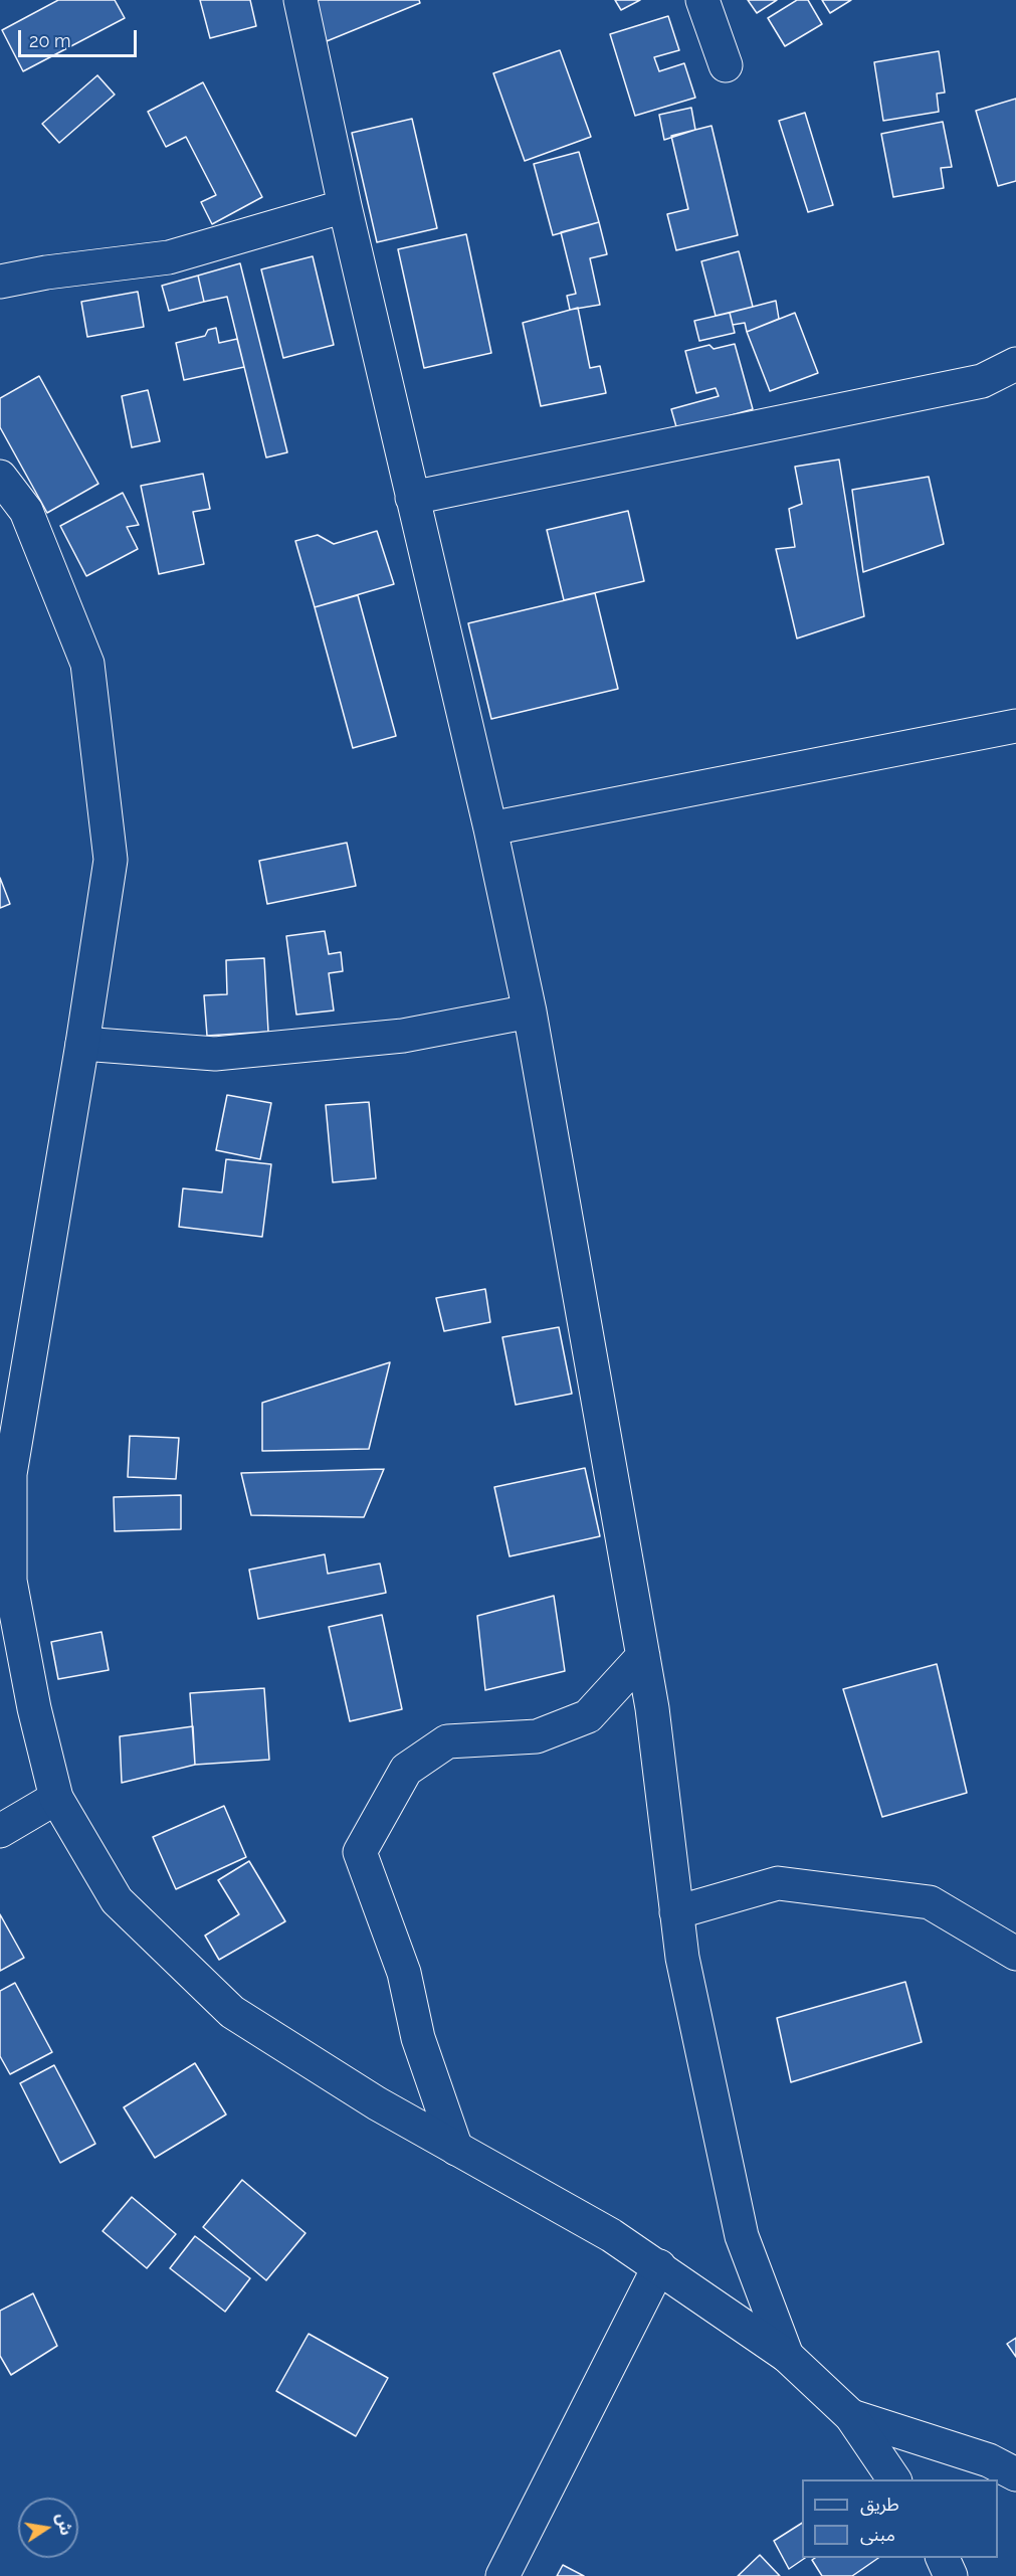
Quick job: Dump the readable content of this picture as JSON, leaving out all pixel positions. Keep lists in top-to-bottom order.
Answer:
{
  "legend": ["طريق", "مبنى"],
  "scale_bar": "20 m",
  "north": "right"
}
